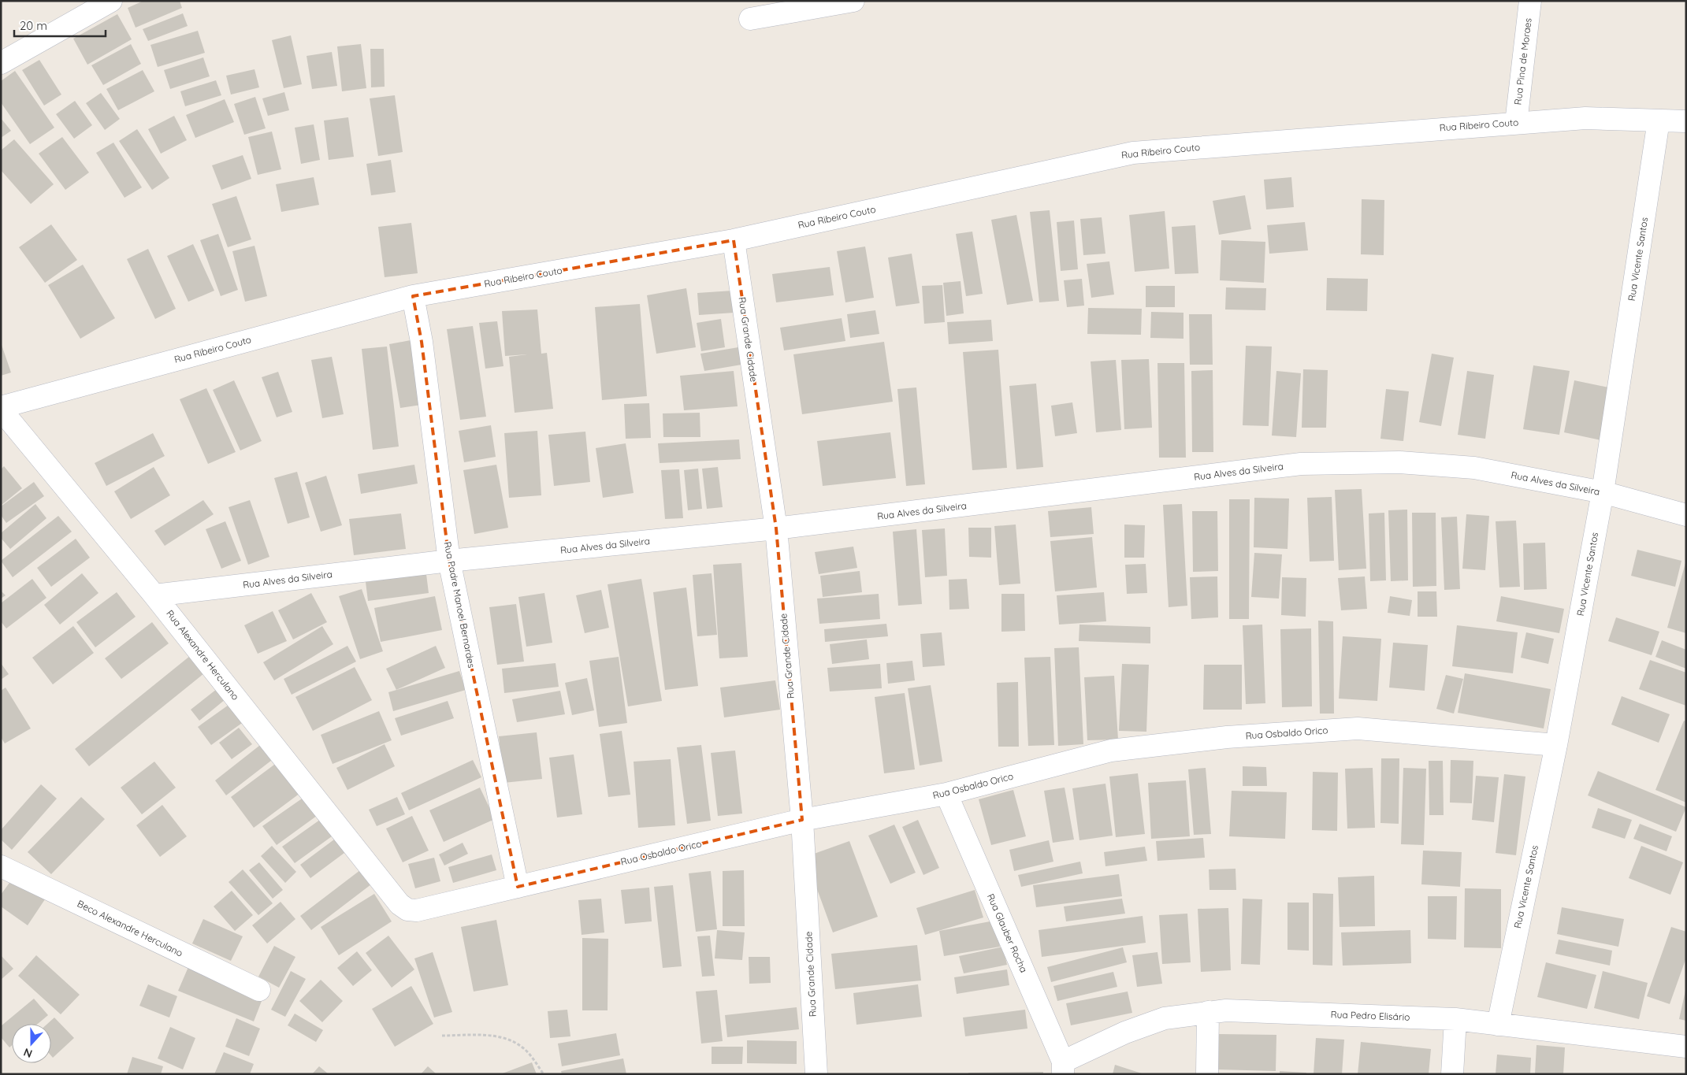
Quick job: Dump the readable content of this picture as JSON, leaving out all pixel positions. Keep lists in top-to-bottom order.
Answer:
{
  "streets": {
    "street": [
      "Rua Pina de Moraes",
      "Rua Ribeiro Couto",
      "Rua Vicente Santos",
      "Rua Grande Cidade",
      "Rua Alves da Silveira",
      "Rua Padre Manoel Bernardes",
      "Rua Alexandre Herculano",
      "Rua Osbaldo Orico",
      "Beco Alexandre Herculano",
      "Rua Glauber Rocha",
      "Rua Pedro Elisário"
    ]
  },
  "crossings": [
    ["Rua Pina de Moraes", "Rua Ribeiro Couto"],
    ["Rua Ribeiro Couto", "Rua Vicente Santos"],
    ["Rua Ribeiro Couto", "Rua Grande Cidade"],
    ["Rua Ribeiro Couto", "Rua Padre Manoel Bernardes"],
    ["Rua Ribeiro Couto", "Rua Alexandre Herculano"],
    ["Rua Vicente Santos", "Rua Alves da Silveira"],
    ["Rua Vicente Santos", "Rua Osbaldo Orico"],
    ["Rua Vicente Santos", "Rua Pedro Elisário"],
    ["Rua Grande Cidade", "Rua Alves da Silveira"],
    ["Rua Grande Cidade", "Rua Osbaldo Orico"],
    ["Rua Alves da Silveira", "Rua Padre Manoel Bernardes"],
    ["Rua Alves da Silveira", "Rua Alexandre Herculano"],
    ["Rua Padre Manoel Bernardes", "Rua Osbaldo Orico"],
    ["Rua Alexandre Herculano", "Rua Osbaldo Orico"],
    ["Rua Osbaldo Orico", "Rua Glauber Rocha"],
    ["Rua Glauber Rocha", "Rua Pedro Elisário"]
  ],
  "scale_bar": "20 m",
  "north": "bottom"
}
